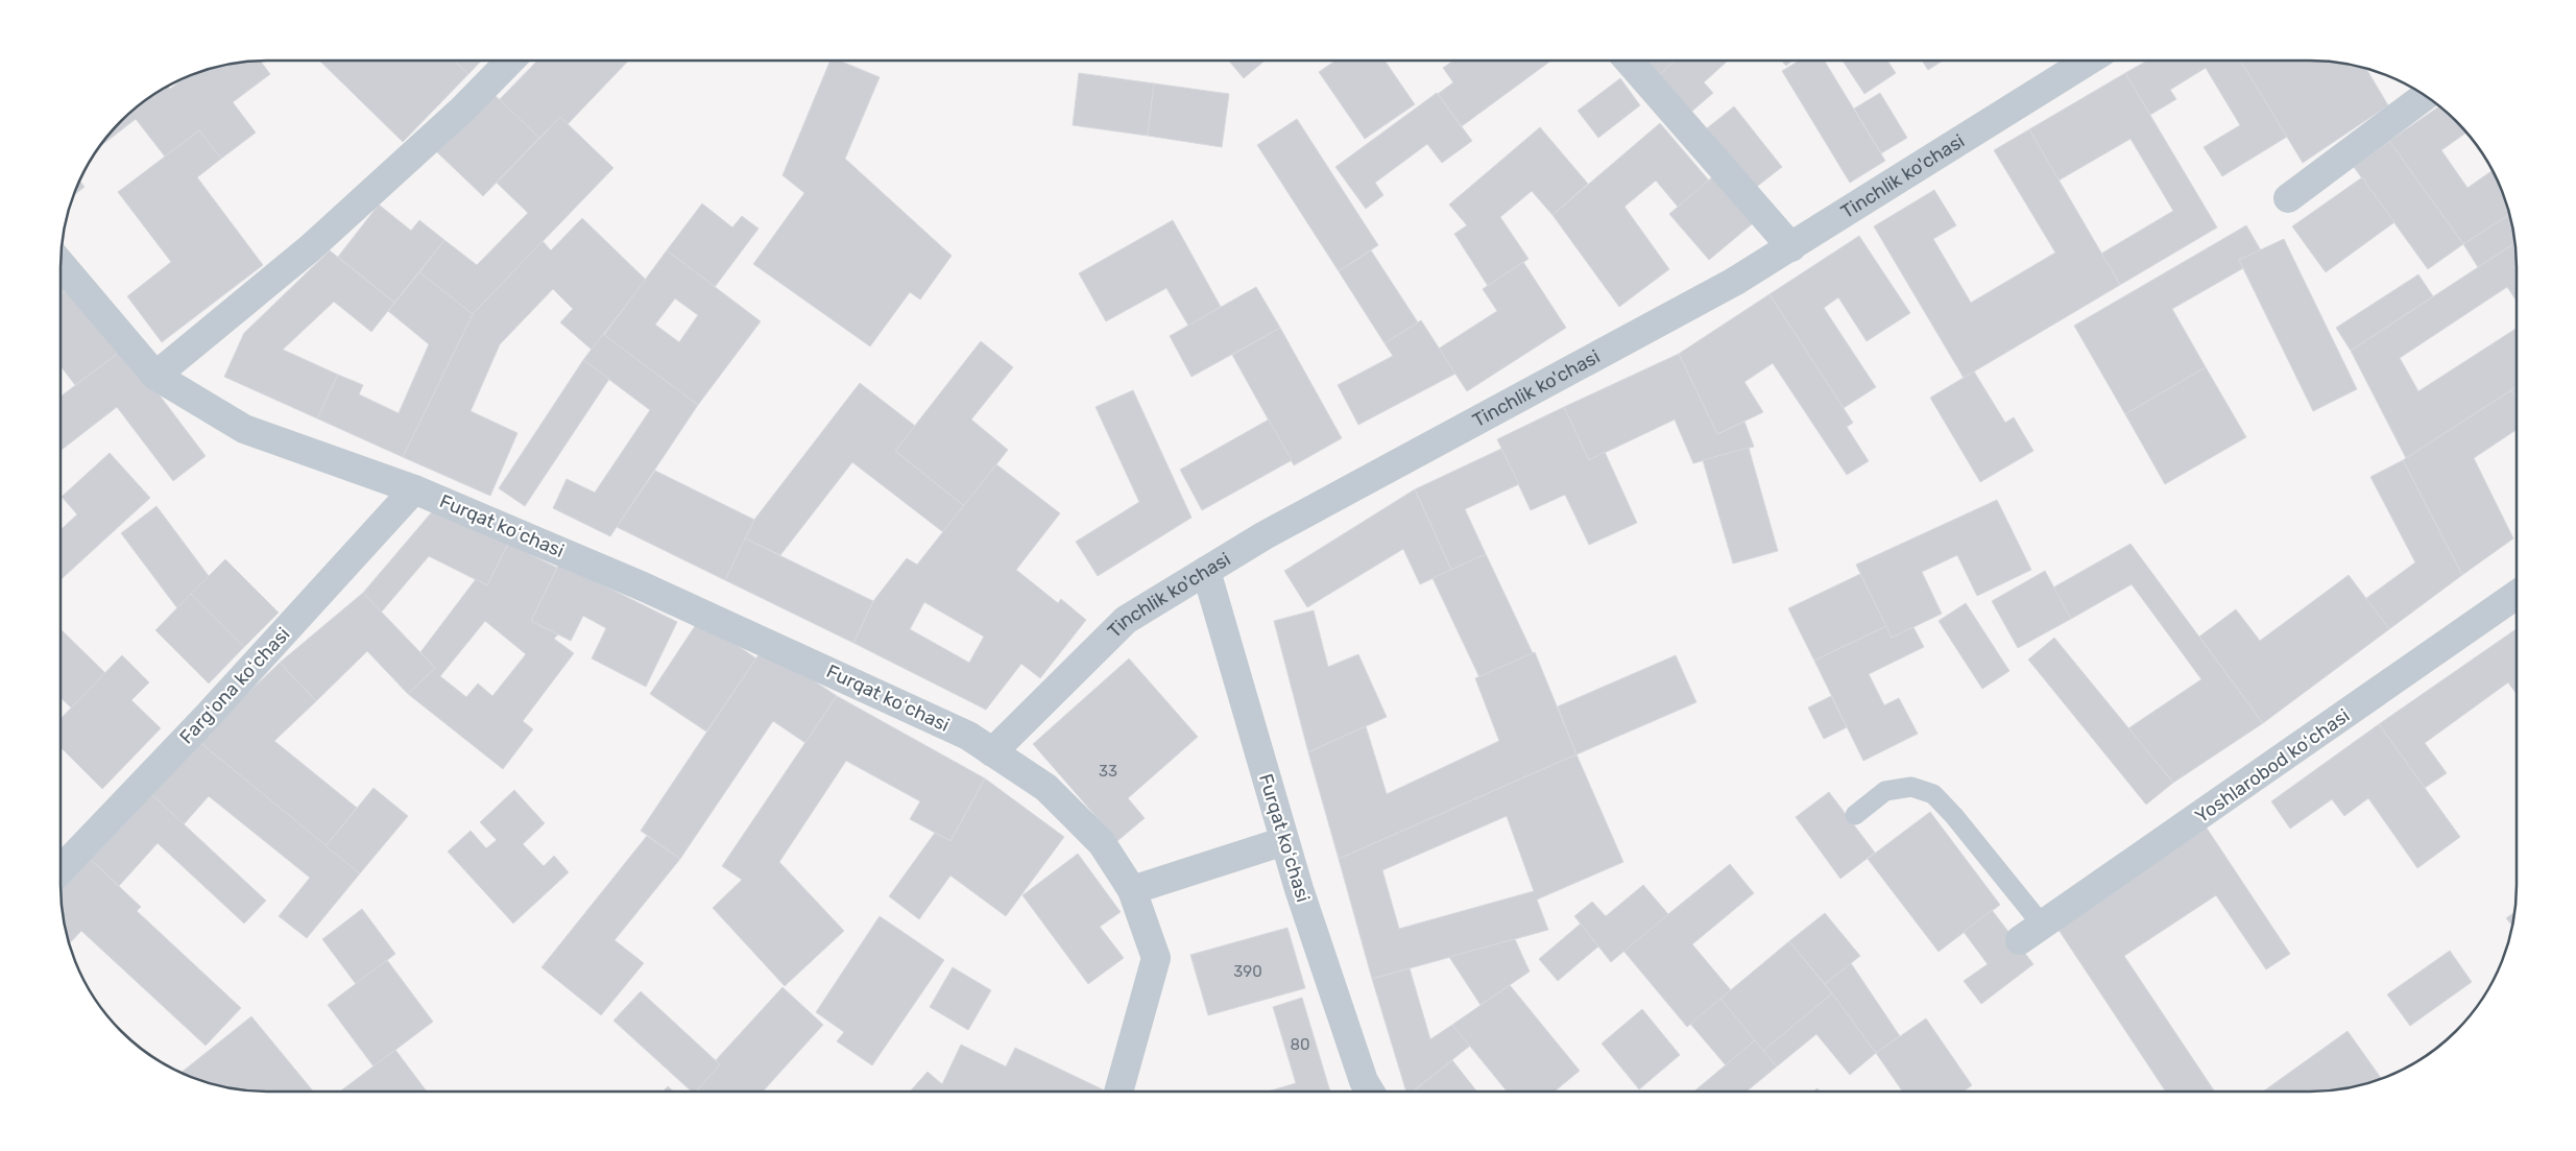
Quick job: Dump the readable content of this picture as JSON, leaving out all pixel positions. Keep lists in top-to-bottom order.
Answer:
{
  "streets": {
    "street": [
      "Tinchlik ko'chasi",
      "Furqat koʻchasi",
      "Fargʻona koʻchasi",
      "Yoshlarobod koʻchasi"
    ]
  },
  "crossings": [
    ["Tinchlik ko'chasi", "Furqat koʻchasi"],
    ["Furqat koʻchasi", "Fargʻona koʻchasi"]
  ],
  "house_numbers": ["33", "390", "80"]
}
